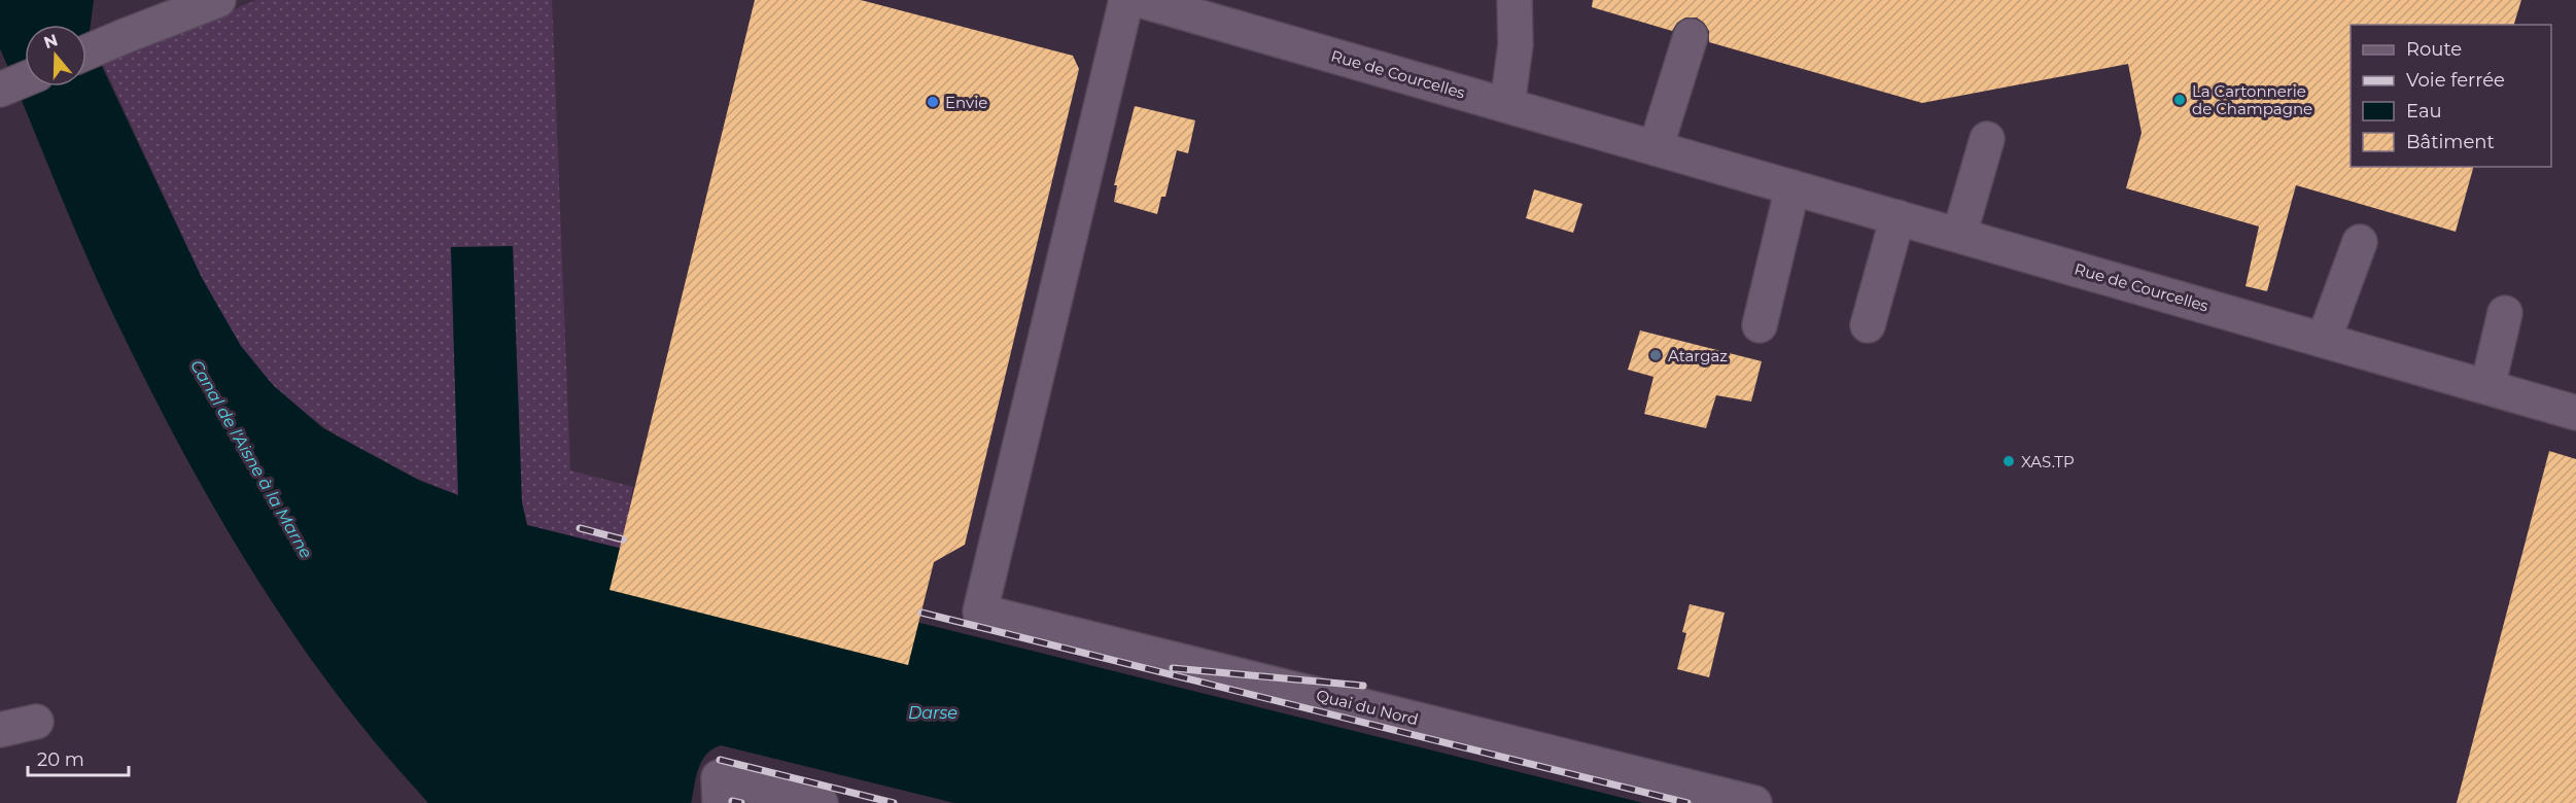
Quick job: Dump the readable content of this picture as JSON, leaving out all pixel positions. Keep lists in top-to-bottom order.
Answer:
{
  "streets": {
    "street": ["Rue de Courcelles", "Quai du Nord"]
  },
  "water": ["Canal de l'Aisne à la Marne", "Darse"],
  "places": [
    "La Cartonnerie de Champagne",
    "Envie",
    "Atargaz",
    "XAS.TP"
  ],
  "legend": [
    "Route",
    "Voie ferrée",
    "Eau",
    "Bâtiment"
  ],
  "scale_bar": "20 m",
  "north": "top"
}
